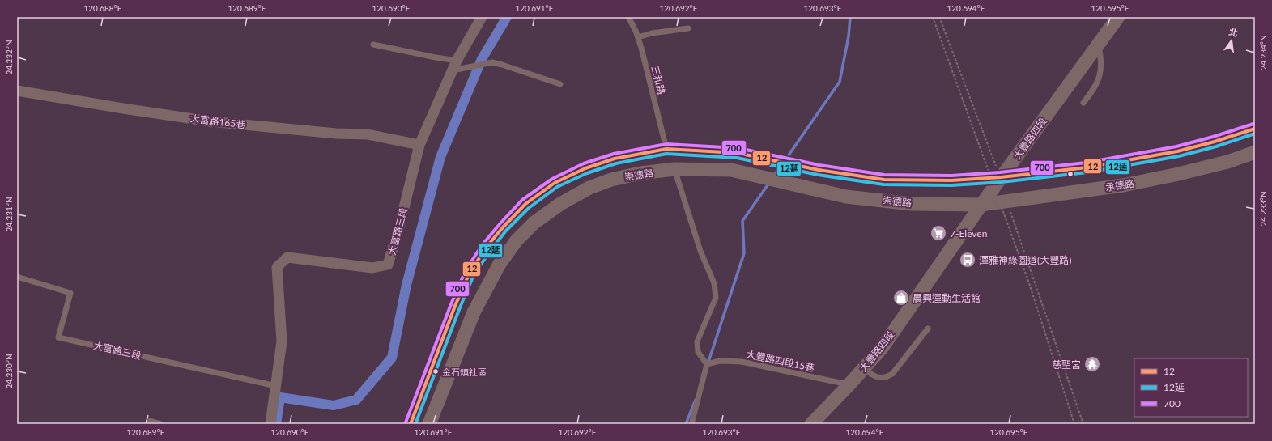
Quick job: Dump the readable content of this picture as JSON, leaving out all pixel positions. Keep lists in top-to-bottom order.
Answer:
{
  "streets": {
    "street": [
      "大富路165巷",
      "大豐路四段",
      "崇德路",
      "承德路",
      "大富路三段"
    ],
    "lane": ["三和路", "大豐路四段15巷"]
  },
  "crossings": [
    ["三和路", "崇德路"],
    ["大富路165巷", "大富路三段"],
    ["大豐路四段", "崇德路"],
    ["大豐路四段", "承德路"],
    ["大豐路四段", "大豐路四段15巷"],
    ["崇德路", "承德路"]
  ],
  "places": {
    "supermarket": ["7-Eleven"],
    "bus stop": ["潭雅神綠園道(大豐路)"],
    "shop": ["晨興運動生活館"],
    "temple": ["慈聖宮"],
    "other": ["金石鎮社區"]
  },
  "lines": ["transit line 700", "transit line 12", "transit line 12延"],
  "legend": ["12", "12延", "700"],
  "north": "top",
  "coordinates": [
    "120.688°E",
    "120.689°E",
    "120.690°E",
    "120.691°E",
    "120.692°E",
    "120.693°E",
    "120.694°E",
    "120.695°E",
    "24.234°N",
    "24.232°N",
    "24.233°N",
    "24.231°N",
    "24.230°N"
  ]
}
